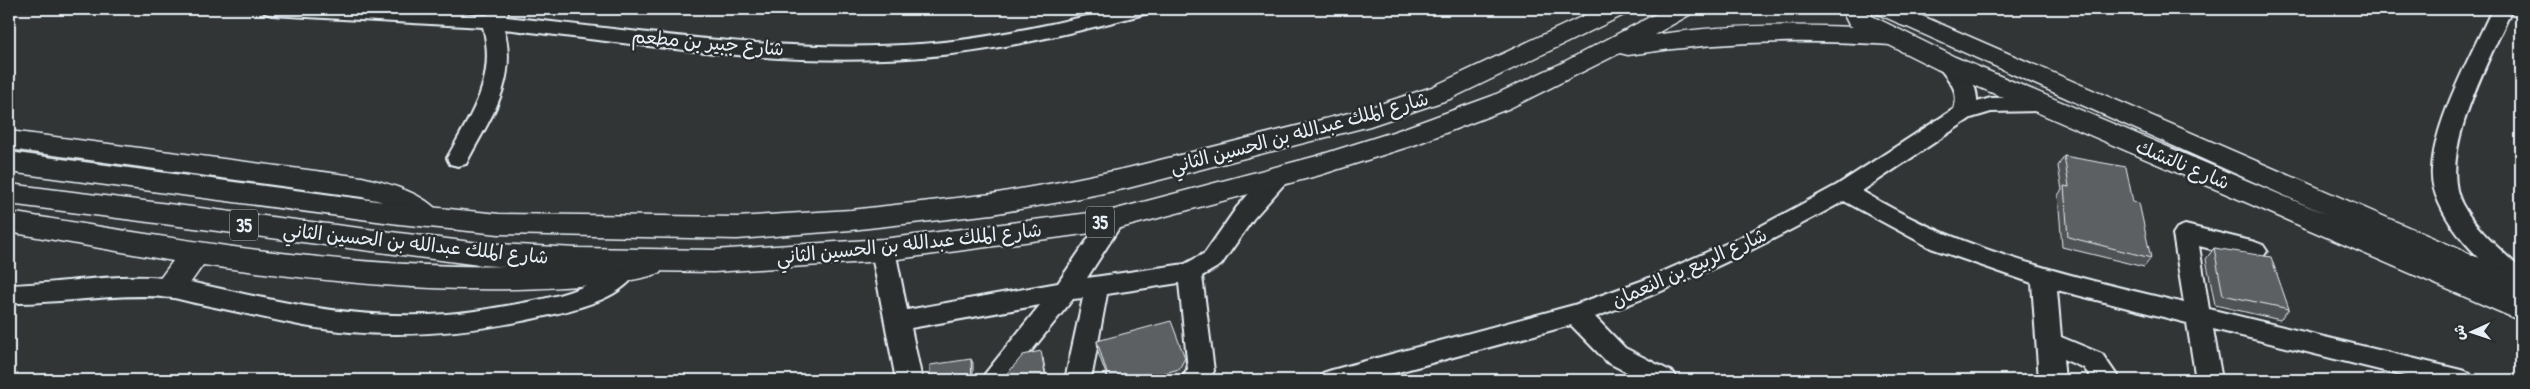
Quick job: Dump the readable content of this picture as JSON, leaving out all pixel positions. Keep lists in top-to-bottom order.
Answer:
{
  "streets": {
    "main road": ["شارع الملك عبدالله بن الحسين الثاني", "شارع نالتشك", "35"],
    "street": ["شارع جبير بن مطعم", "شارع الربيع بن النعمان"]
  },
  "crossings": [
    ["شارع نالتشك", "شارع الربيع بن النعمان"]
  ],
  "north": "left"
}
